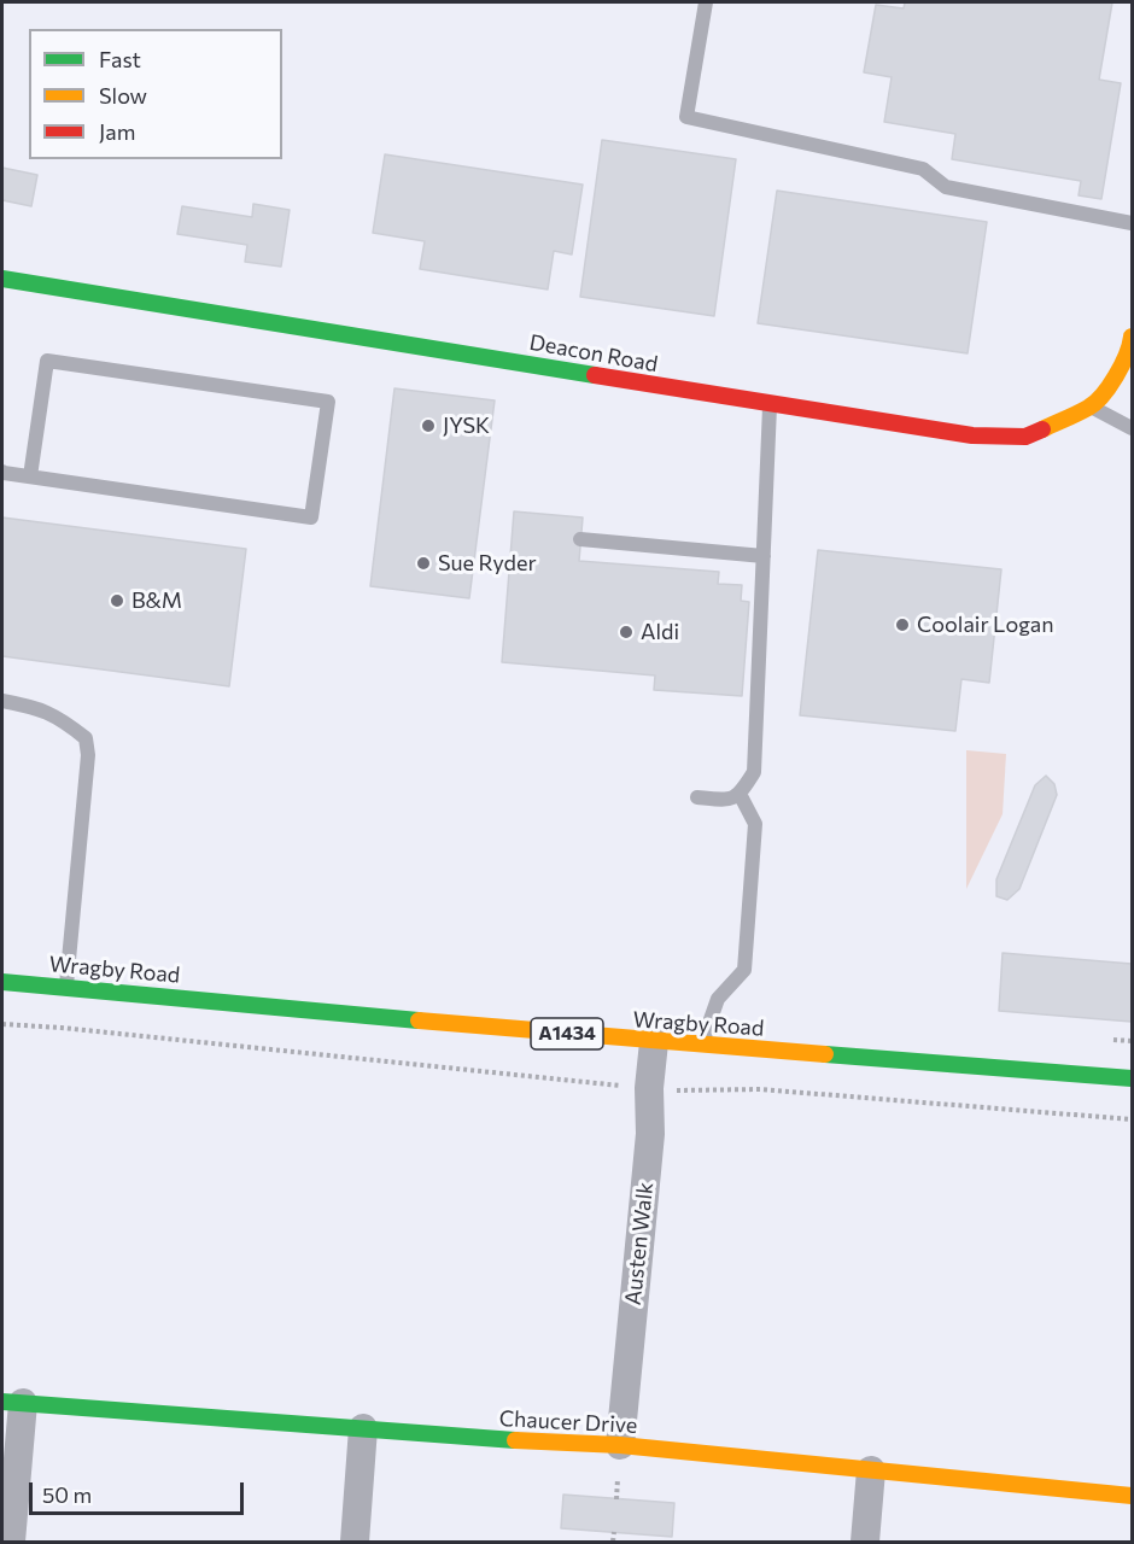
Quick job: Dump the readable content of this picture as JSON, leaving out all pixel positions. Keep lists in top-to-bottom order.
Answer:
{
  "streets": {
    "street": [
      "Deacon Road",
      "Wragby Road",
      "A1434",
      "Austen Walk",
      "Chaucer Drive"
    ]
  },
  "crossings": [
    ["Wragby Road", "Austen Walk"],
    ["Austen Walk", "Chaucer Drive"]
  ],
  "places": [
    "JYSK",
    "Sue Ryder",
    "B&M",
    "Coolair Logan",
    "Aldi"
  ],
  "legend": ["Fast", "Slow", "Jam"],
  "scale_bar": "50 m"
}
